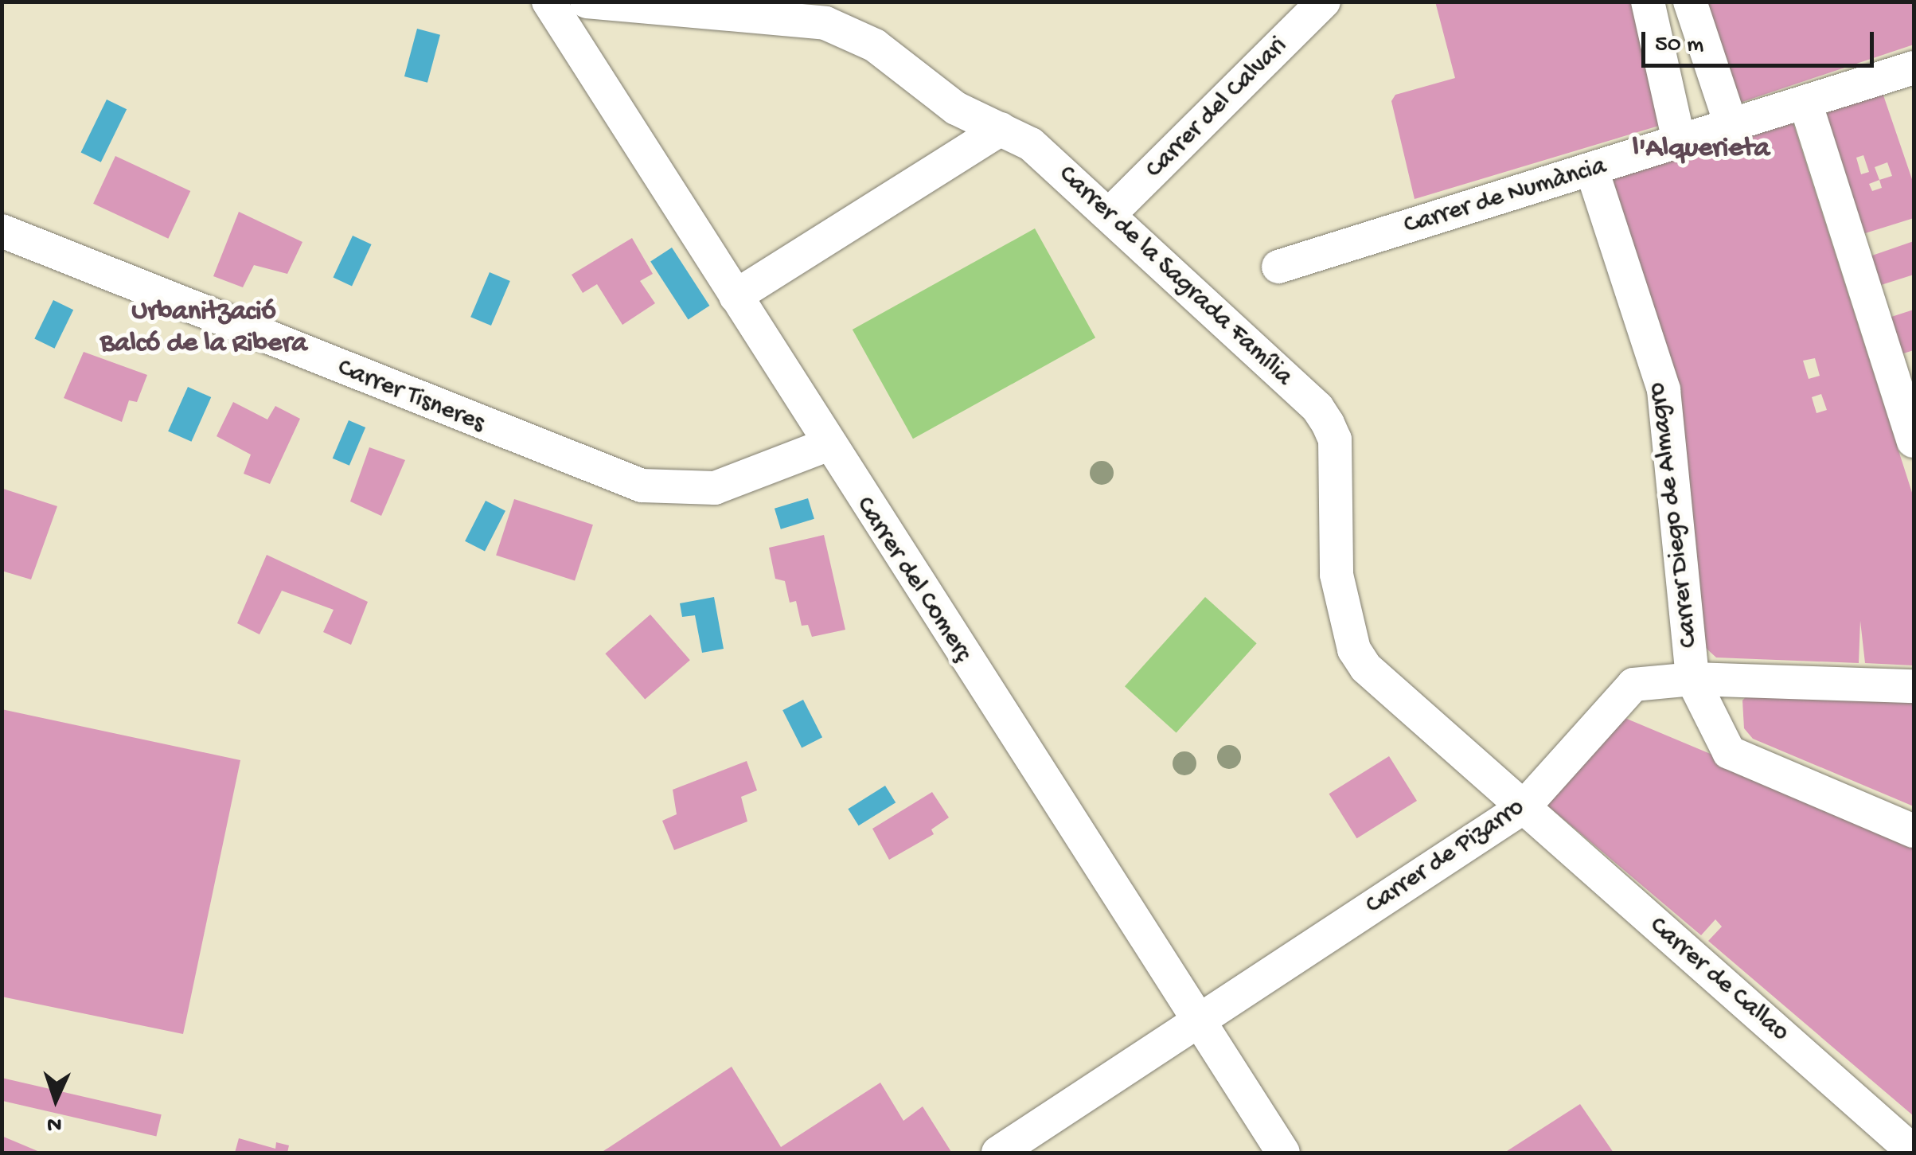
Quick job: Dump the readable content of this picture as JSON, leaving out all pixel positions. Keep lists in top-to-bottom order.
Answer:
{
  "streets": {
    "street": [
      "Carrer del Calvari",
      "Carrer de Numància",
      "Carrer de la Sagrada Família",
      "Carrer Tisneres",
      "Carrer Diego de Almagro",
      "Carrer del Comerç",
      "Carrer de Pizarro",
      "Carrer de Callao"
    ]
  },
  "crossings": [
    ["Carrer del Calvari", "Carrer de la Sagrada Família"],
    ["Carrer de Numància", "Carrer Diego de Almagro"],
    ["Carrer de la Sagrada Família", "Carrer de Pizarro"],
    ["Carrer de la Sagrada Família", "Carrer de Callao"],
    ["Carrer Tisneres", "Carrer del Comerç"],
    ["Carrer Diego de Almagro", "Carrer de Pizarro"],
    ["Carrer del Comerç", "Carrer de Pizarro"],
    ["Carrer de Pizarro", "Carrer de Callao"]
  ],
  "districts": ["l'Alquerieta", "Urbanització Balcó de la Ribera"],
  "scale_bar": "50 m",
  "north": "bottom"
}
